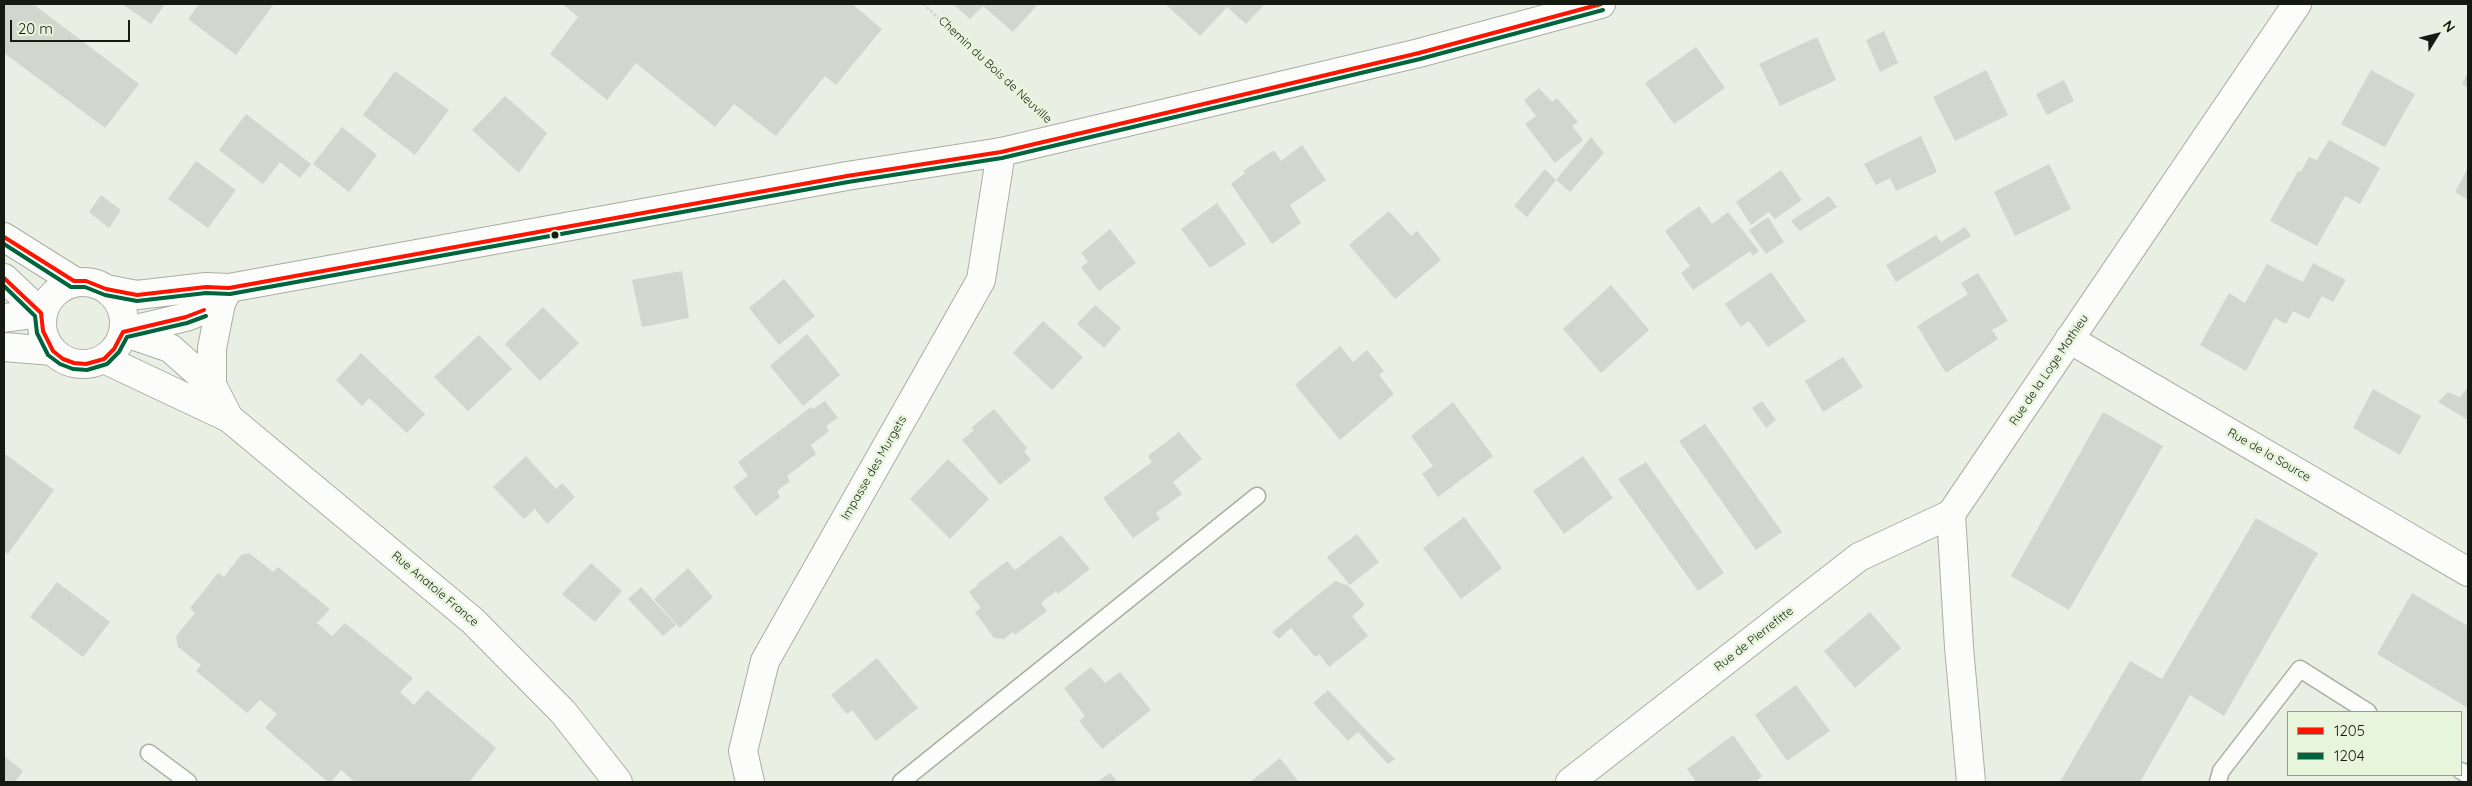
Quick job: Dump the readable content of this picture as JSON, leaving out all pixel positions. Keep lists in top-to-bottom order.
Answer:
{
  "streets": {
    "street": [
      "Rue de la Loge Mathieu",
      "Rue de la Source",
      "Impasse des Murgets",
      "Rue Anatole France",
      "Rue de Pierrefitte"
    ],
    "path": ["Chemin du Bois de Neuville"]
  },
  "crossings": [
    ["Rue de la Loge Mathieu", "Rue de la Source"],
    ["Rue de la Loge Mathieu", "Rue de Pierrefitte"]
  ],
  "lines": ["transit line 1205", "transit line 1204"],
  "legend": ["1205", "1204"],
  "scale_bar": "20 m",
  "north": "top right"
}
